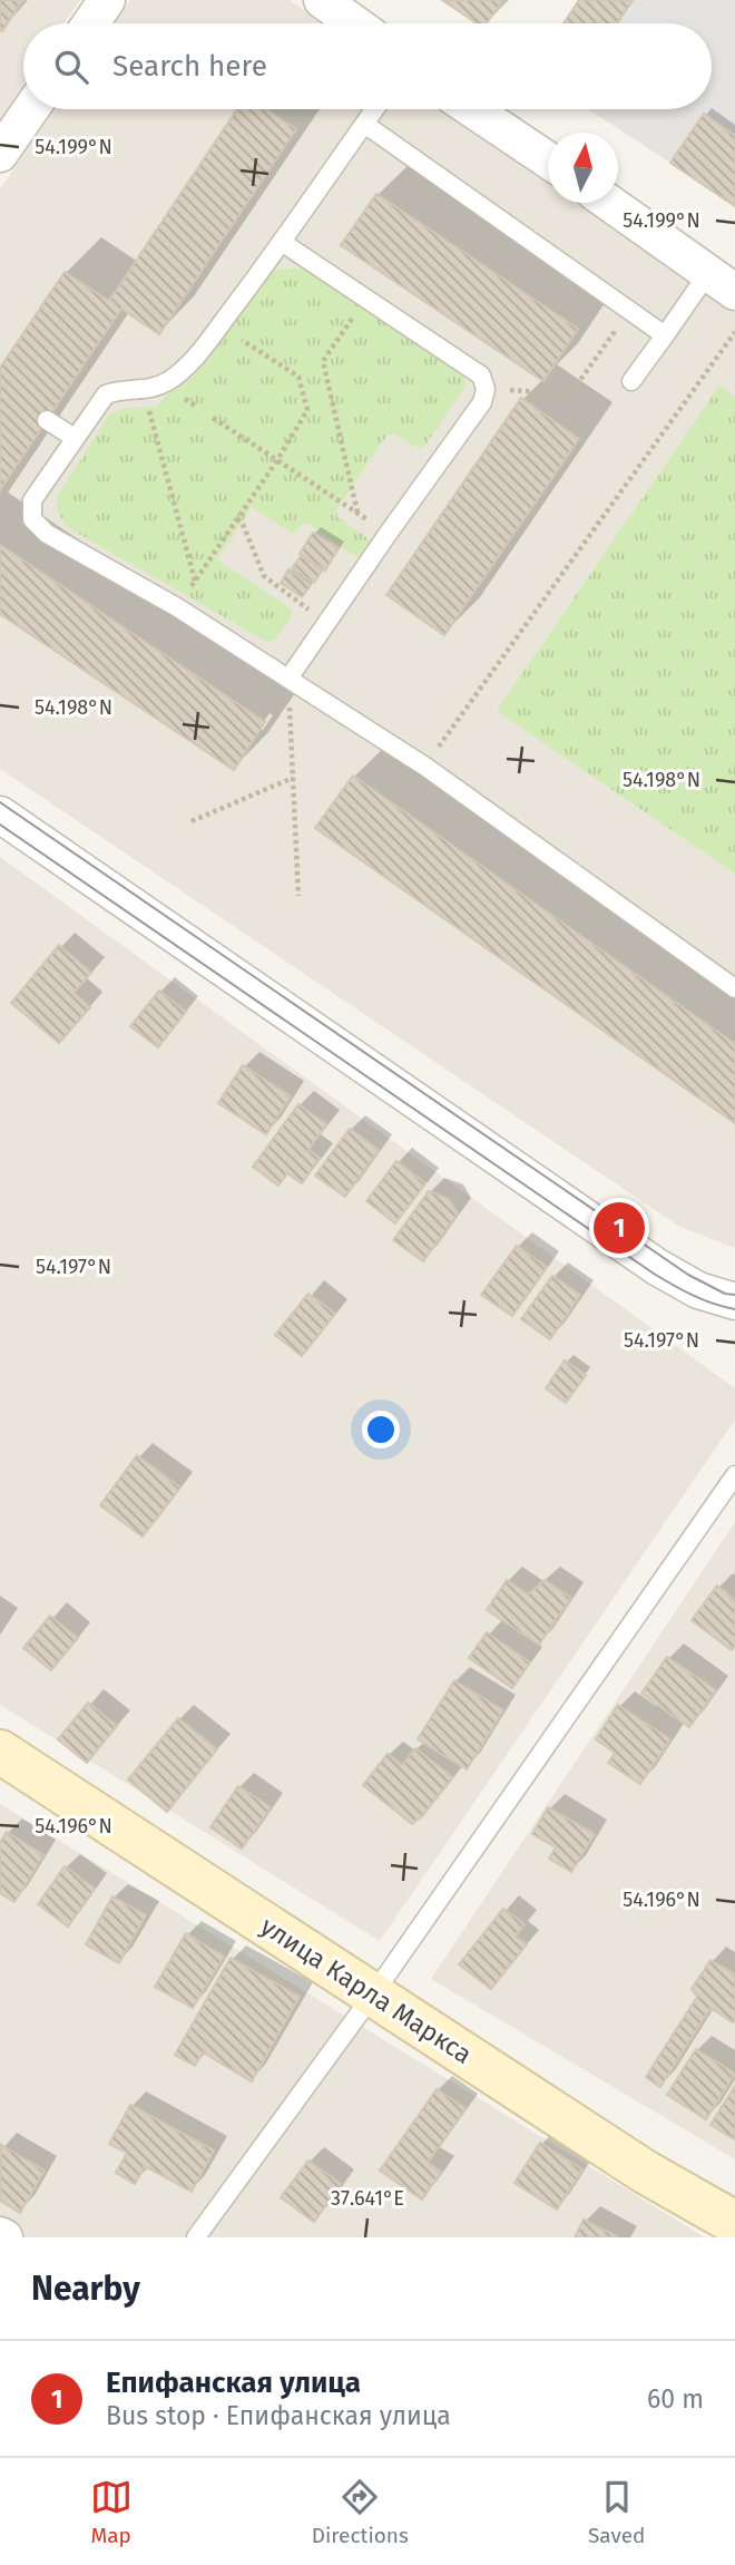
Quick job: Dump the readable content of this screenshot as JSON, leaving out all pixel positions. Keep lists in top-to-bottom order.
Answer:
{
  "streets": {
    "main road": ["улица Карла Маркса"]
  },
  "north": "top",
  "page": {
    "search": "Search here",
    "pins": "1",
    "heading": "Nearby",
    "list": [
      {
        "mark": "1",
        "name": "Епифанская улица",
        "note": "Bus stop · Епифанская улица",
        "value": "60 m"
      }
    ],
    "nav": ["Map", "Directions", "Saved"]
  },
  "coordinates": [
    "54.199°N",
    "54.198°N",
    "54.197°N",
    "54.196°N",
    "37.641°E"
  ]
}
